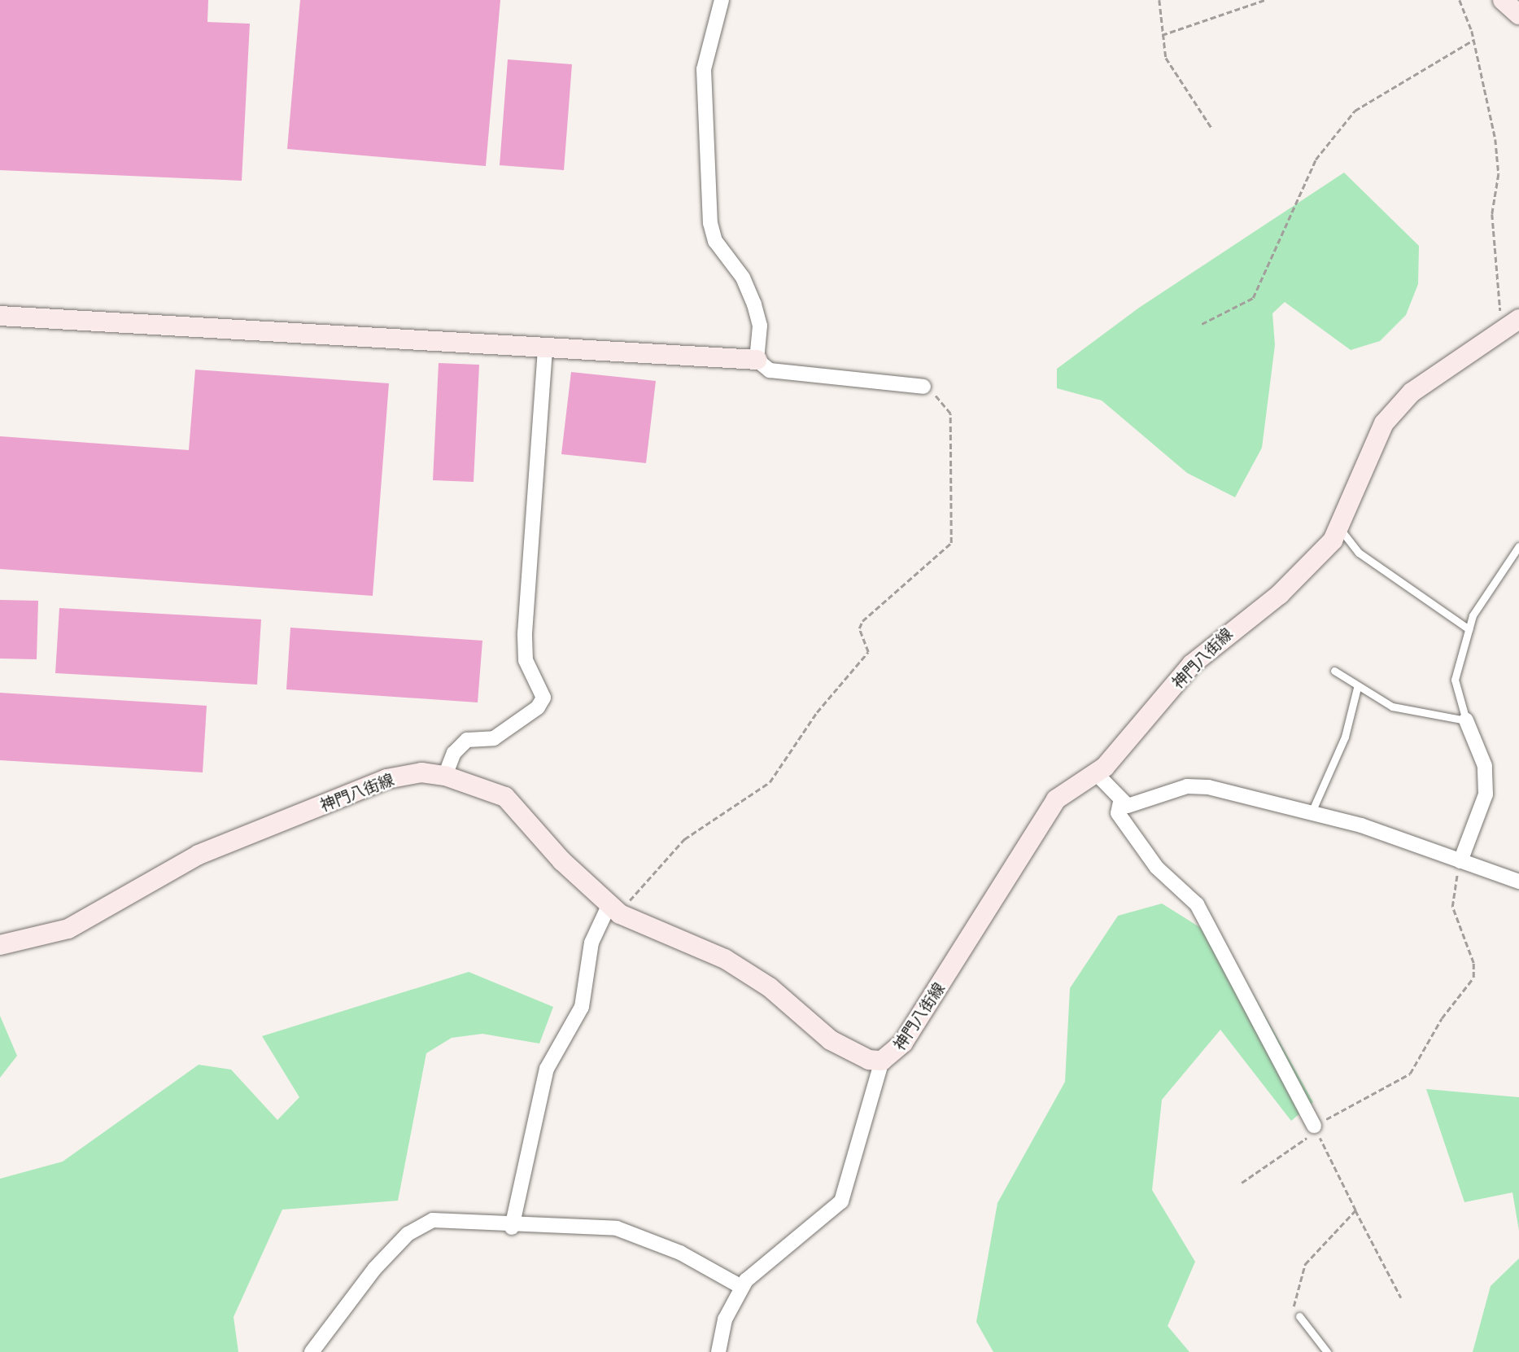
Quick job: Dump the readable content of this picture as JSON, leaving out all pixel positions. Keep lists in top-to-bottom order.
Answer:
{
  "streets": {
    "main road": ["神門八街線"]
  }
}
